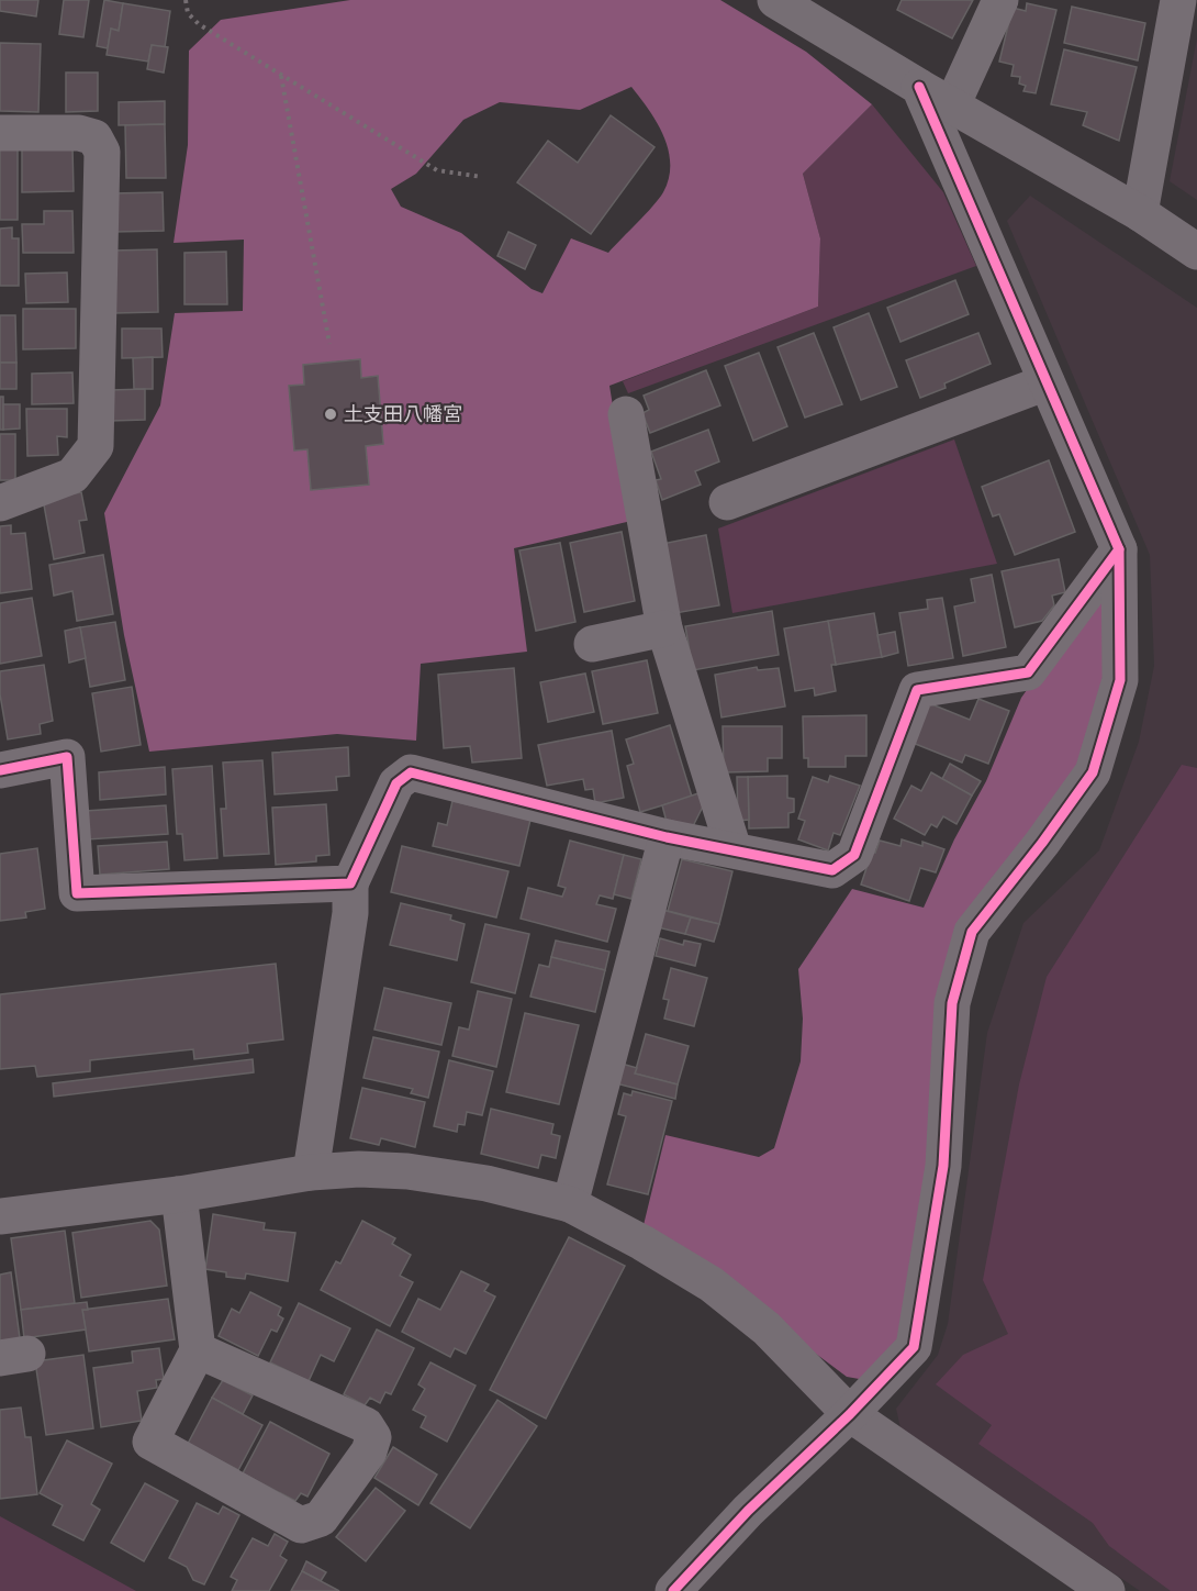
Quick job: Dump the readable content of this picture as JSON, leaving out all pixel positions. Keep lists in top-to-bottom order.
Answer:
{
  "places": ["土支田八幡宮"]
}
